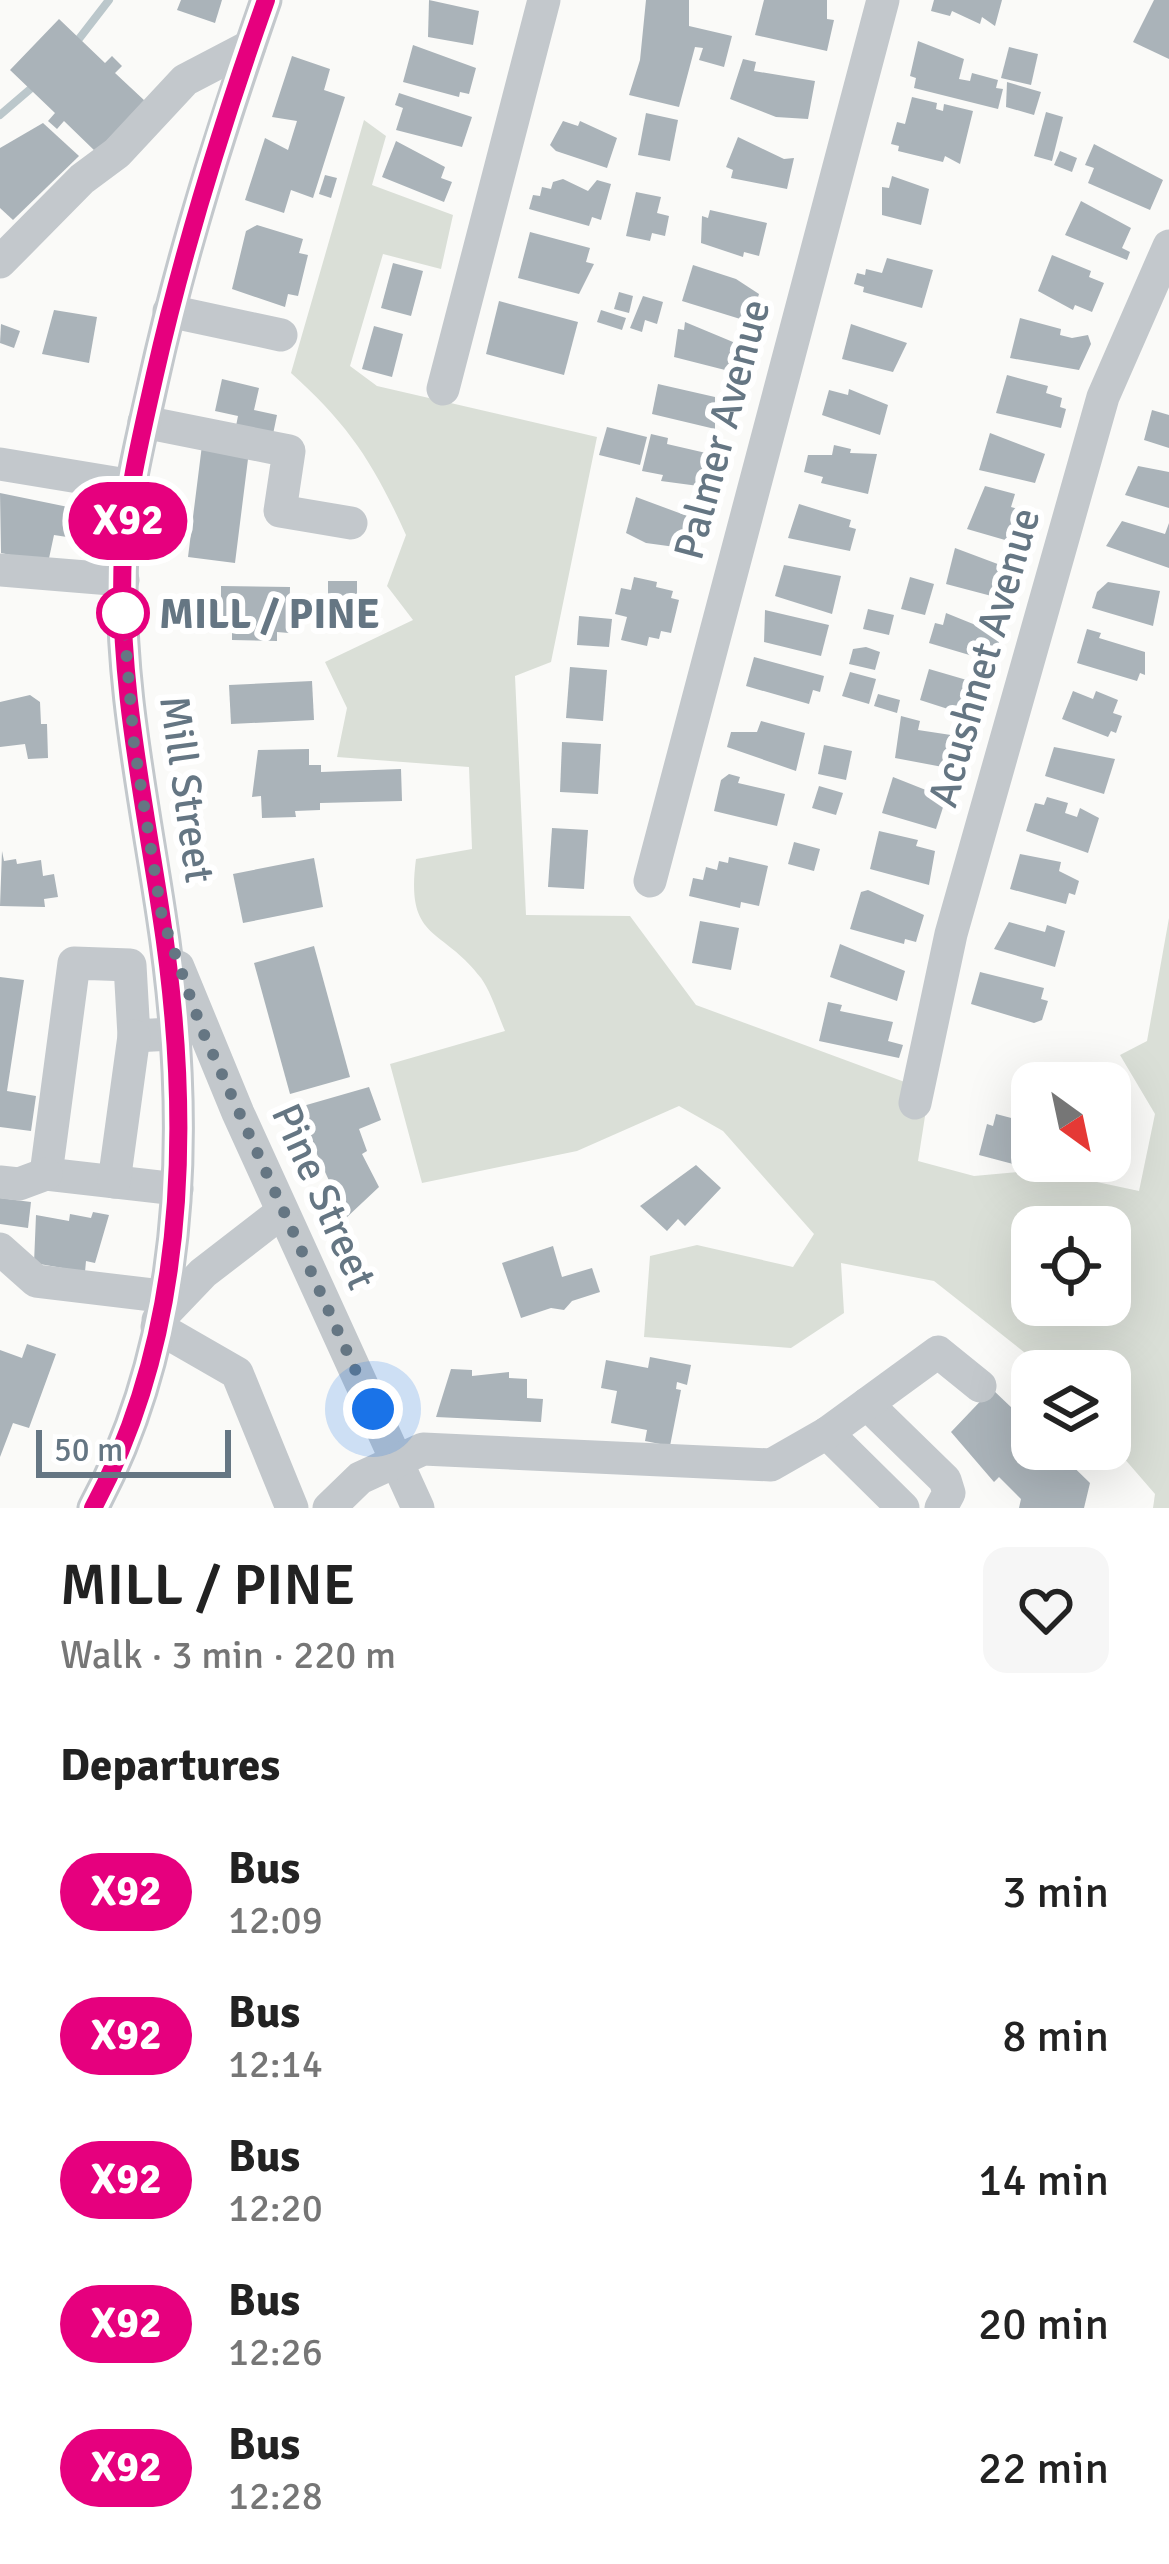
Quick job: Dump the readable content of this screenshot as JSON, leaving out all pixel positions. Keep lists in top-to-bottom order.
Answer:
{
  "streets": {
    "street": [
      "Palmer Avenue",
      "Acushnet Avenue",
      "Mill Street",
      "Pine Street"
    ]
  },
  "crossings": [
    ["Mill Street", "Pine Street"]
  ],
  "places": ["MILL / PINE"],
  "lines": ["bus line X92"],
  "scale_bar": "50 m",
  "north": "bottom right",
  "page": {
    "on_map": "X92",
    "scale": "50 m",
    "heading": [
      ["MILL / PINE", "Walk · 3 min · 220 m"],
      "Departures"
    ],
    "list": [
      {
        "mark": "X92",
        "name": "Bus",
        "note": "12:09",
        "value": "3 min"
      },
      {
        "mark": "X92",
        "name": "Bus",
        "note": "12:14",
        "value": "8 min"
      },
      {
        "mark": "X92",
        "name": "Bus",
        "note": "12:20",
        "value": "14 min"
      },
      {
        "mark": "X92",
        "name": "Bus",
        "note": "12:26",
        "value": "20 min"
      },
      {
        "mark": "X92",
        "name": "Bus",
        "note": "12:28",
        "value": "22 min"
      }
    ]
  }
}
